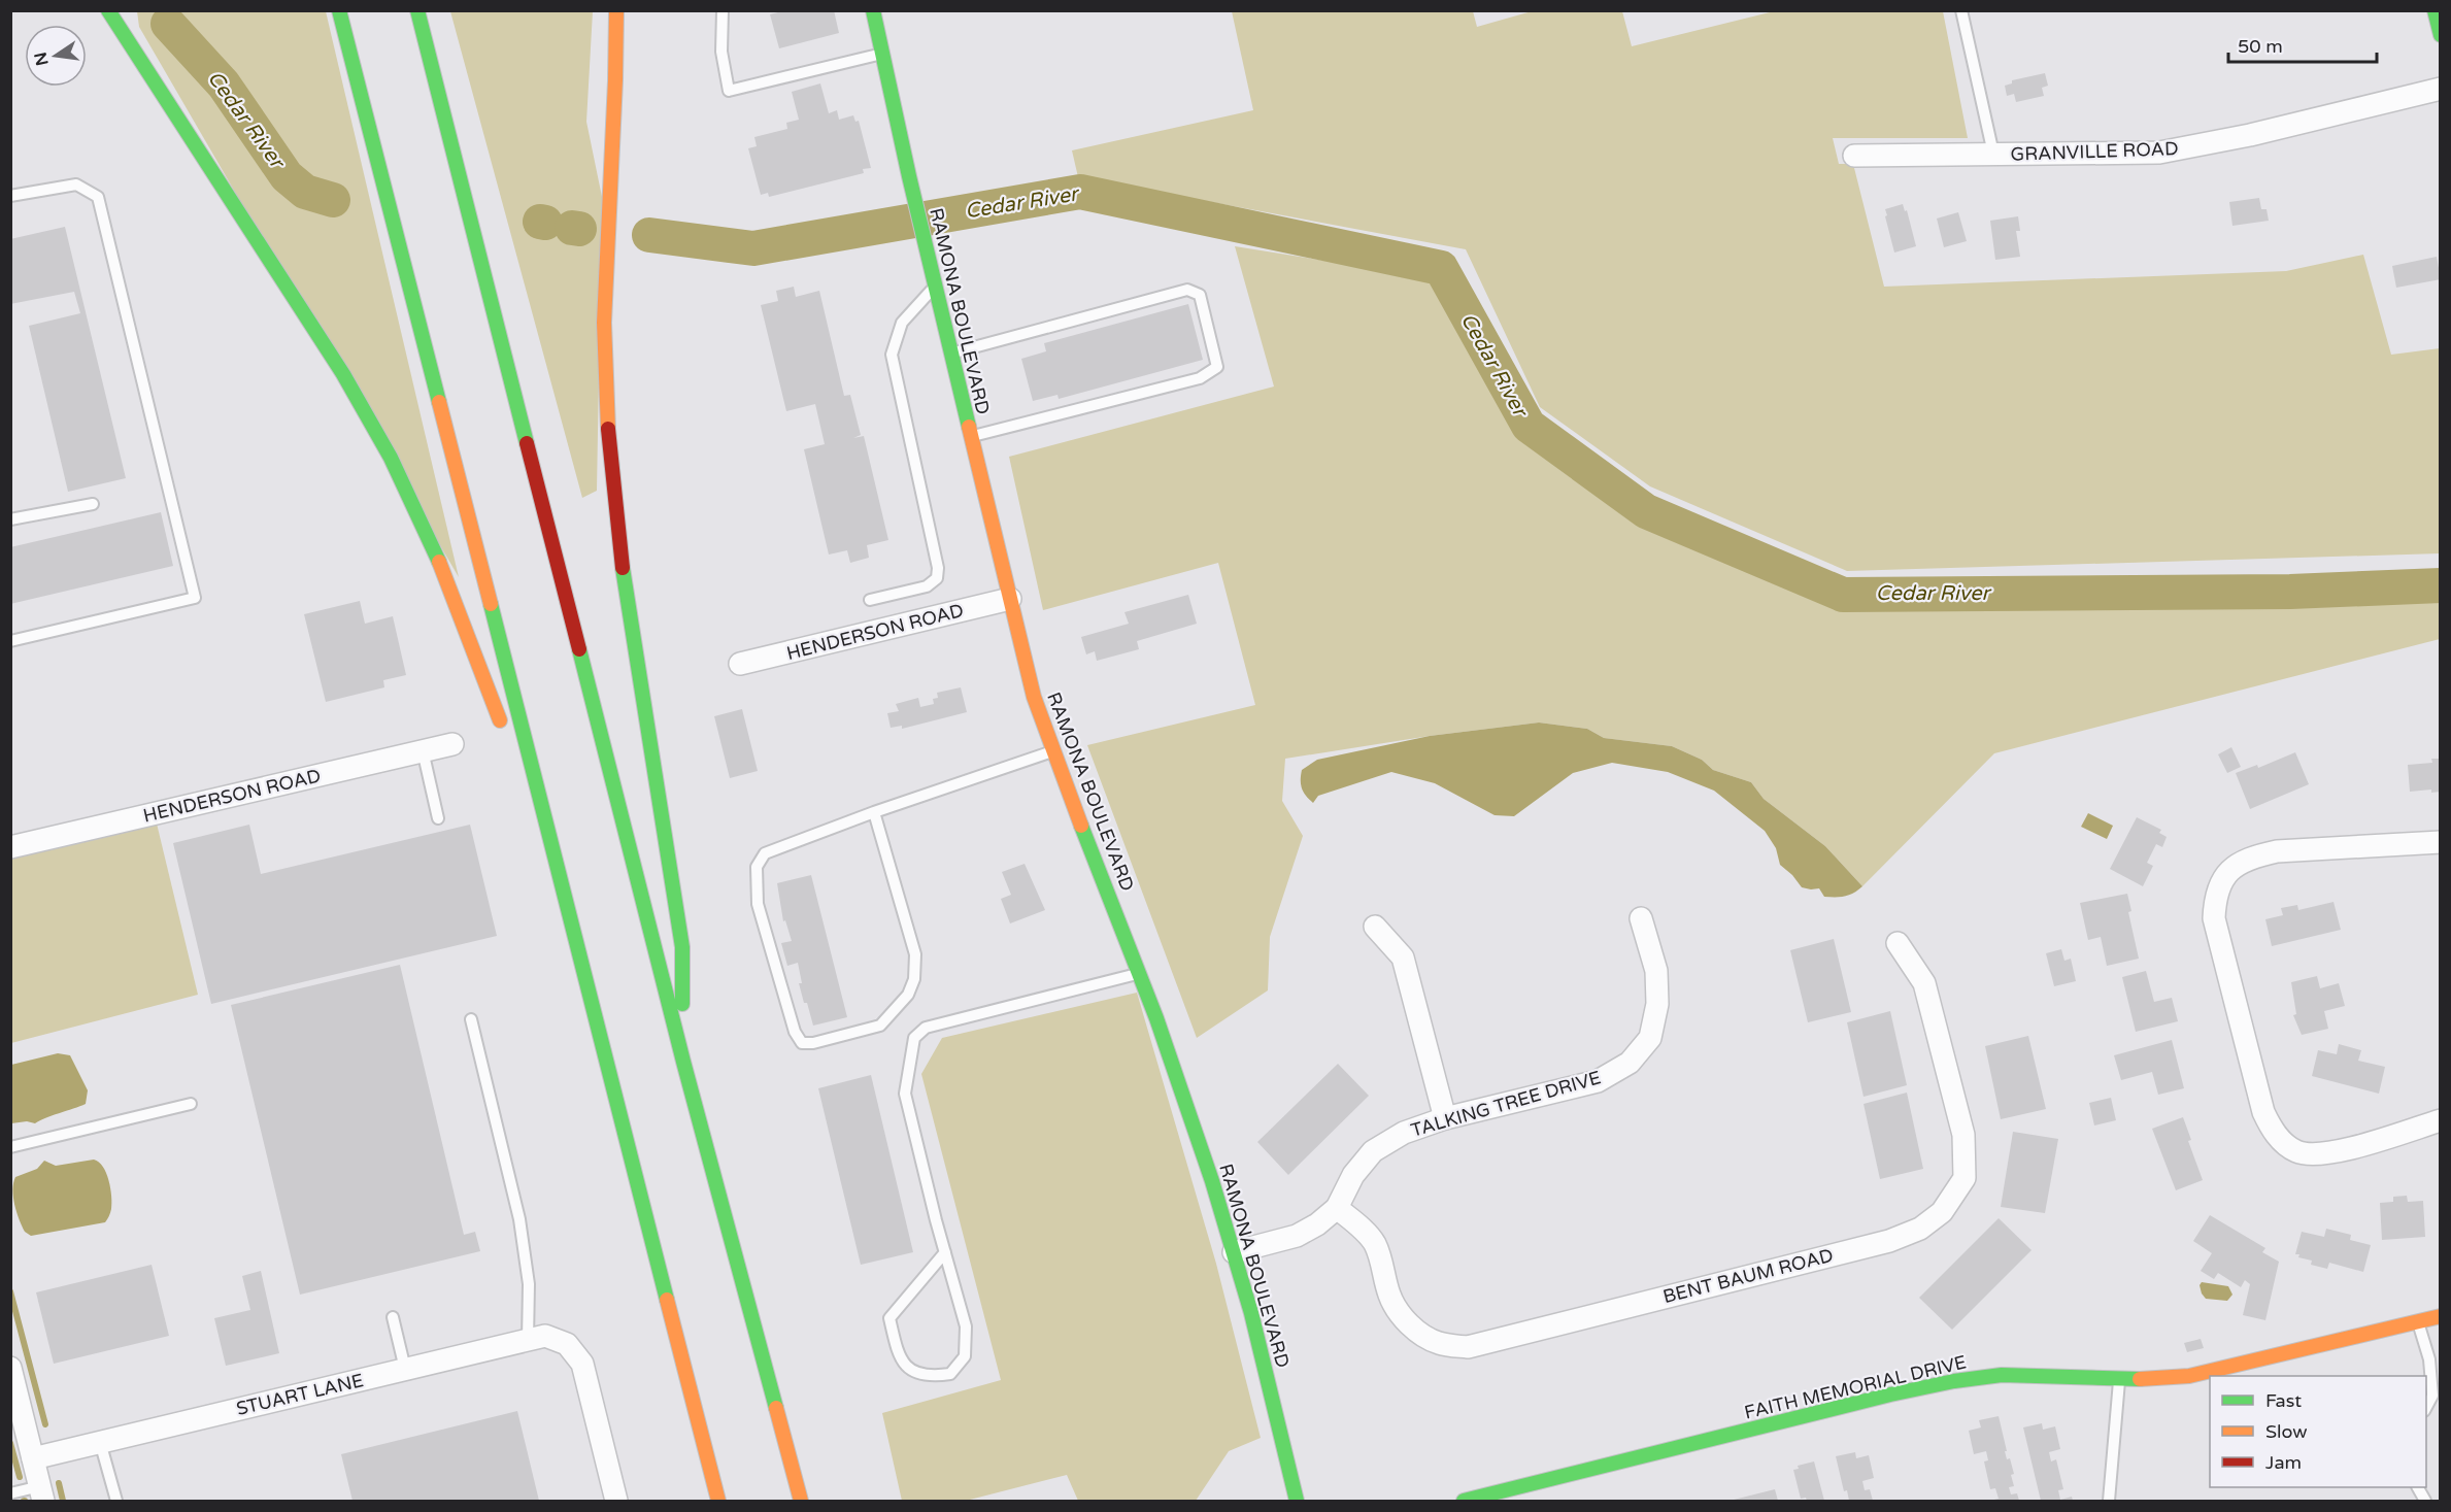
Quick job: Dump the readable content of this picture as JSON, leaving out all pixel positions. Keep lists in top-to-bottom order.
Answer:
{
  "streets": {
    "main road": ["RAMONA BOULEVARD", "FAITH MEMORIAL DRIVE"],
    "street": [
      "GRANVILLE ROAD",
      "HENDERSON ROAD",
      "TALKING TREE DRIVE",
      "BENT BAUM ROAD",
      "STUART LANE"
    ]
  },
  "crossings": [
    ["RAMONA BOULEVARD", "HENDERSON ROAD"],
    ["RAMONA BOULEVARD", "TALKING TREE DRIVE"],
    ["TALKING TREE DRIVE", "BENT BAUM ROAD"]
  ],
  "water": ["Cedar River"],
  "legend": ["Fast", "Slow", "Jam"],
  "scale_bar": "50 m",
  "north": "left"
}
